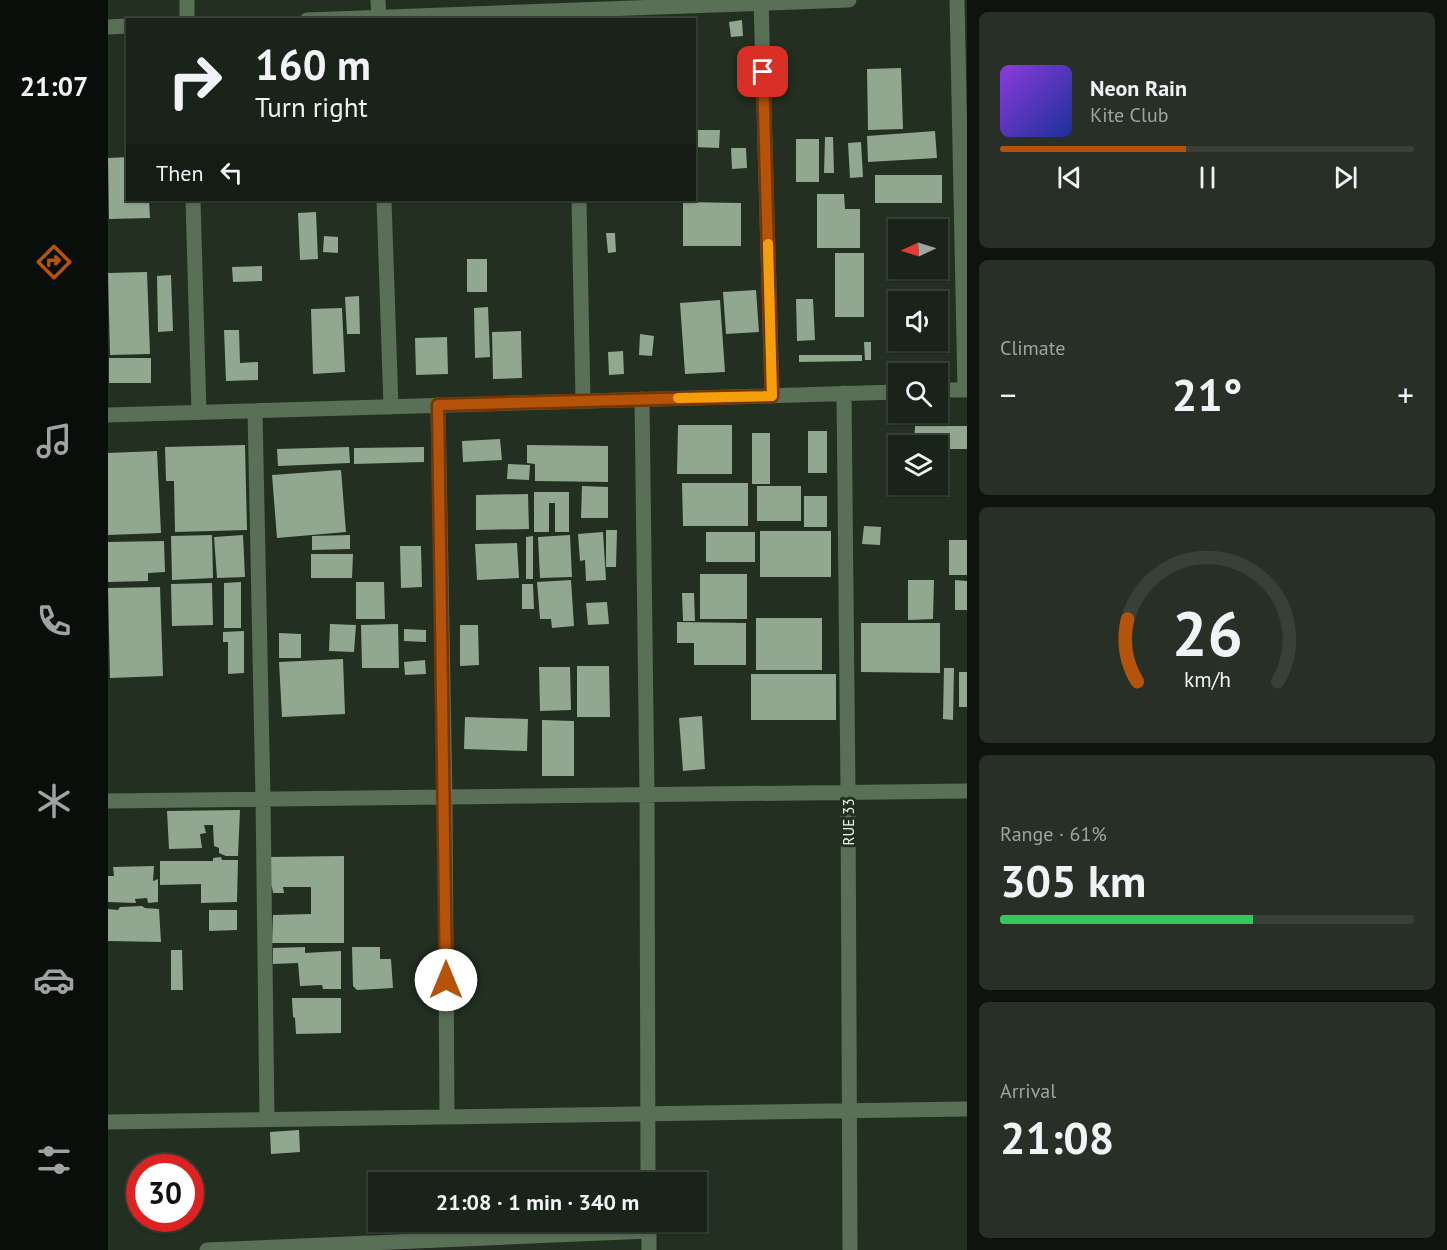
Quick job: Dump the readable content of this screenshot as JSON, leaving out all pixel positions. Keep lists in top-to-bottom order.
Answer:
{
  "streets": {
    "street": ["RUE 33"]
  },
  "north": "left",
  "page": {
    "tabs": "21:07",
    "turn": ["160 m", "Turn right"],
    "song": ["Neon Rain", "Kite Club"],
    "then": "Then",
    "tile": [
      "Climate",
      ["Range · 61%", "305 km"],
      ["Arrival", "21:08"]
    ],
    "heat": ["−", "21°", "+"],
    "limit": "30",
    "trip": "21:08 · 1 min · 340 m",
    "gauge": ["26", "km/h"]
  }
}
